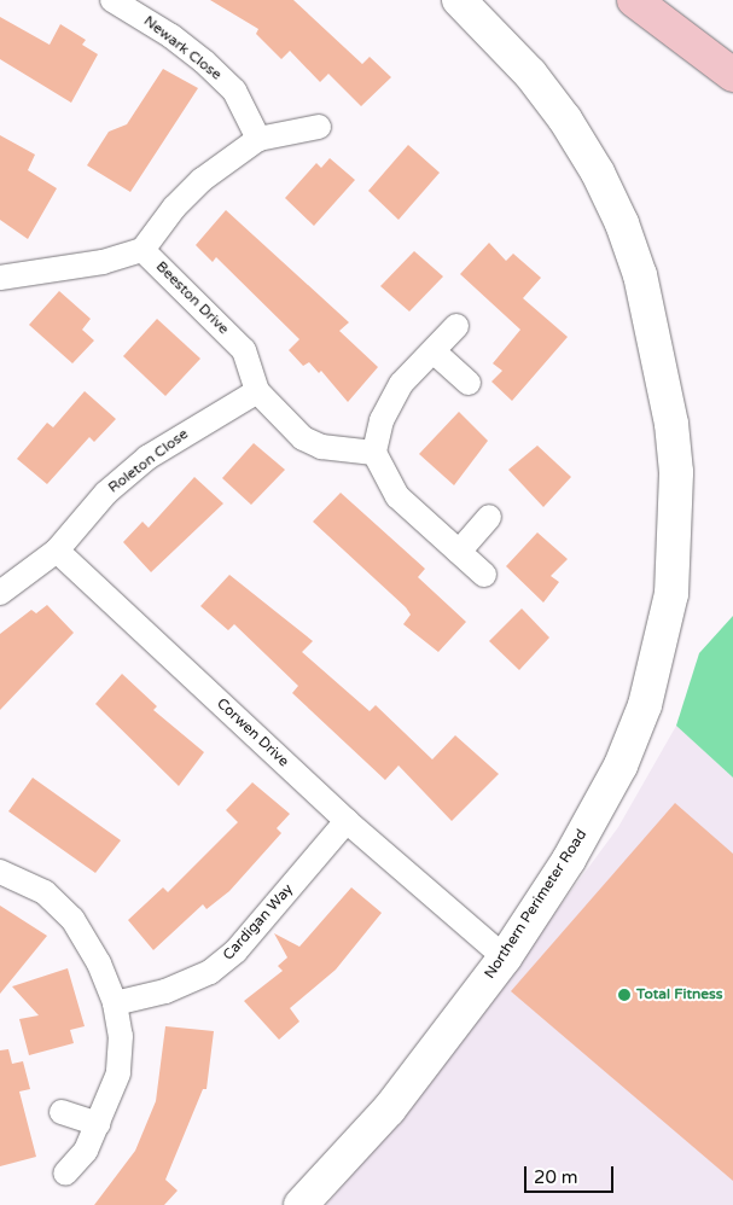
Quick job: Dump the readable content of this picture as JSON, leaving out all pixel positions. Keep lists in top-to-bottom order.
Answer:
{
  "streets": {
    "main road": ["Northern Perimeter Road"],
    "street": [
      "Newark Close",
      "Beeston Drive",
      "Roleton Close",
      "Corwen Drive",
      "Cardigan Way"
    ]
  },
  "crossings": [
    ["Newark Close", "Beeston Drive"],
    ["Beeston Drive", "Roleton Close"],
    ["Roleton Close", "Corwen Drive"],
    ["Corwen Drive", "Northern Perimeter Road"],
    ["Corwen Drive", "Cardigan Way"]
  ],
  "places": ["Total Fitness"],
  "scale_bar": "20 m"
}
